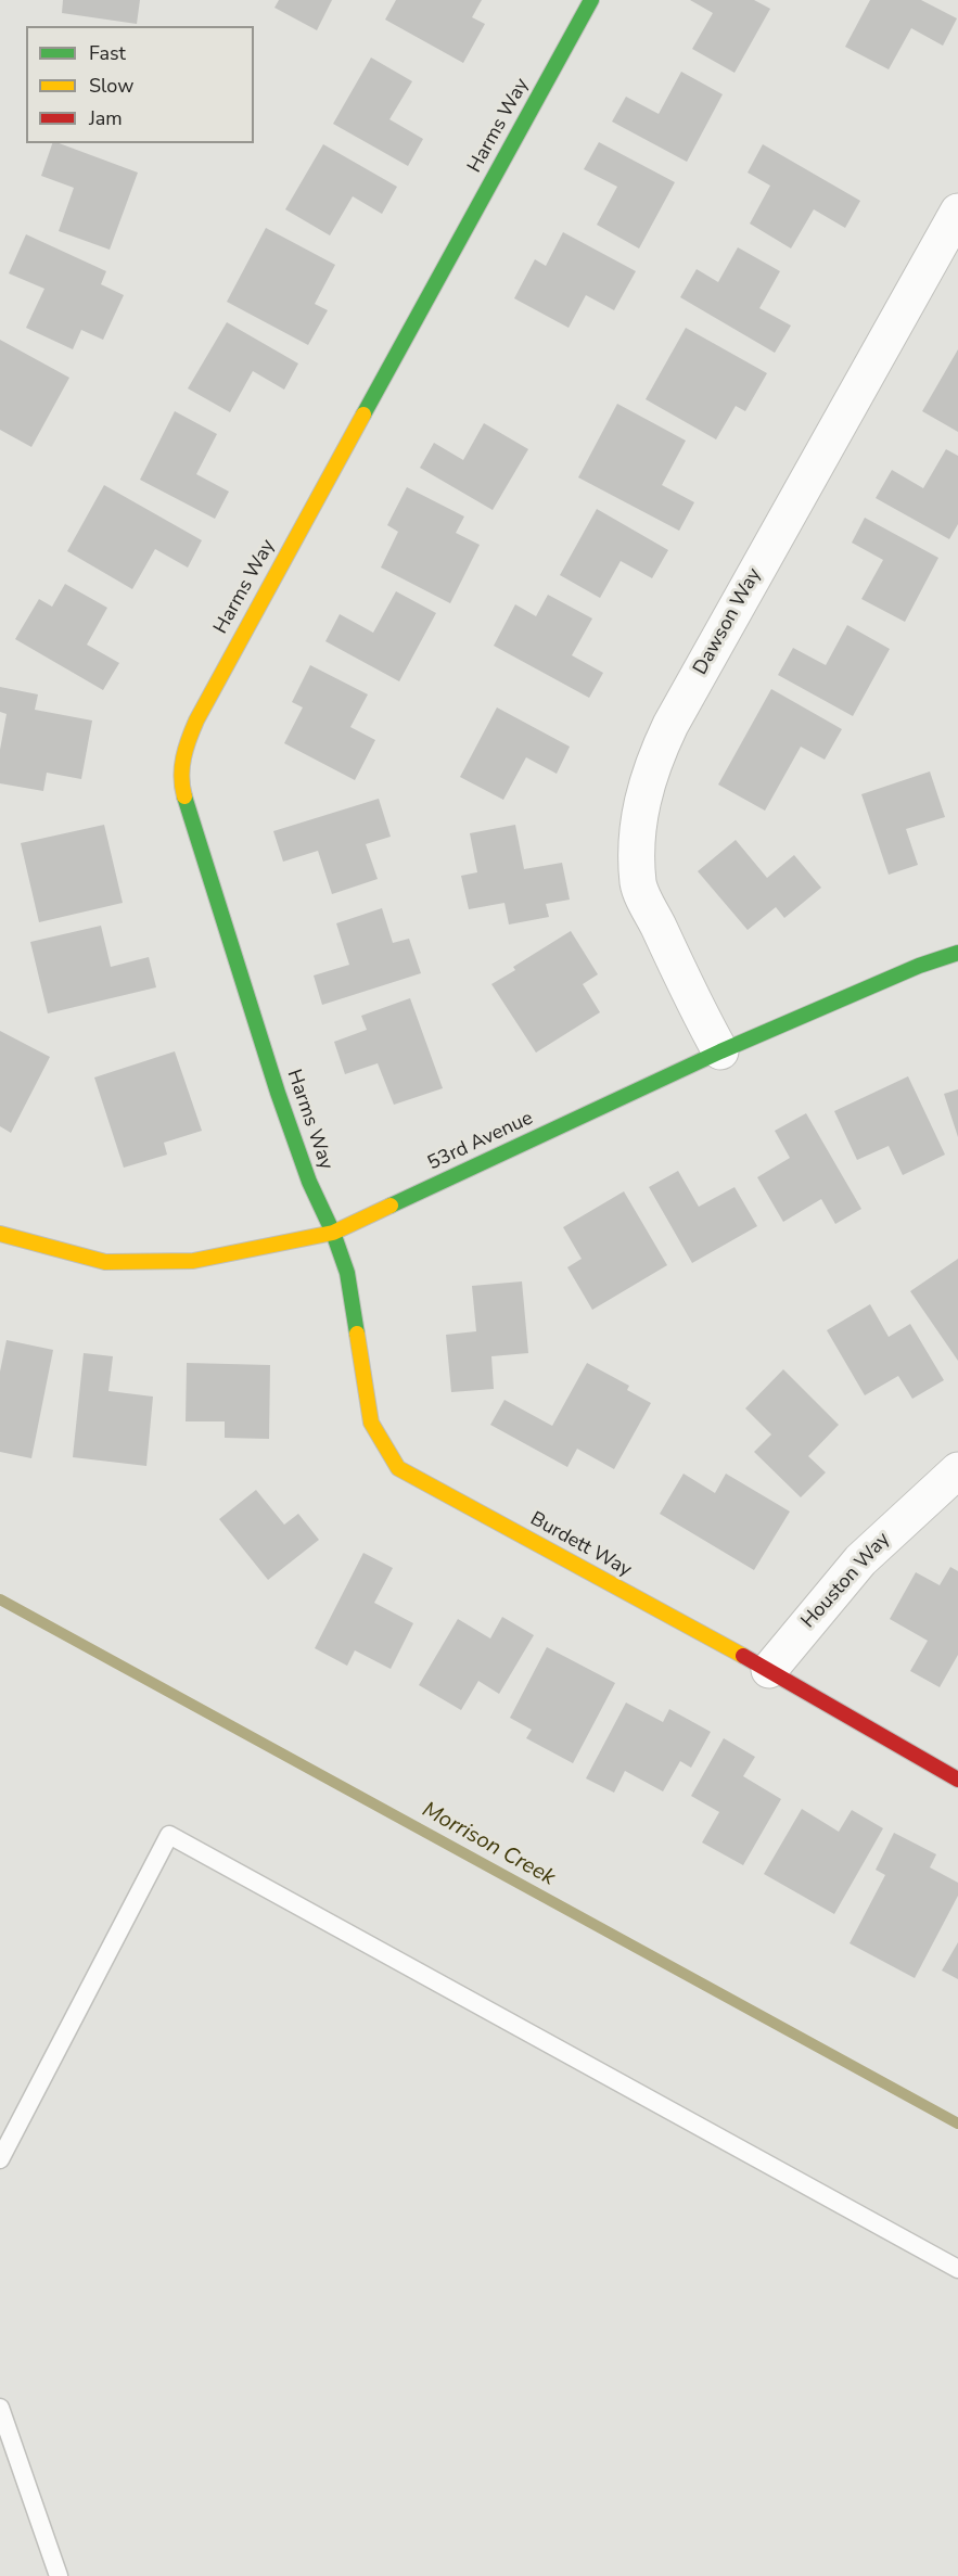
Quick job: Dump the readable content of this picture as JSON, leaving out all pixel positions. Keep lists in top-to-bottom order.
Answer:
{
  "streets": {
    "street": [
      "Harms Way",
      "Dawson Way",
      "53rd Avenue",
      "Burdett Way",
      "Houston Way"
    ]
  },
  "crossings": [
    ["Harms Way", "53rd Avenue"],
    ["Harms Way", "Burdett Way"],
    ["Dawson Way", "53rd Avenue"],
    ["53rd Avenue", "Burdett Way"],
    ["Burdett Way", "Houston Way"]
  ],
  "water": ["Morrison Creek"],
  "legend": ["Fast", "Slow", "Jam"]
}
